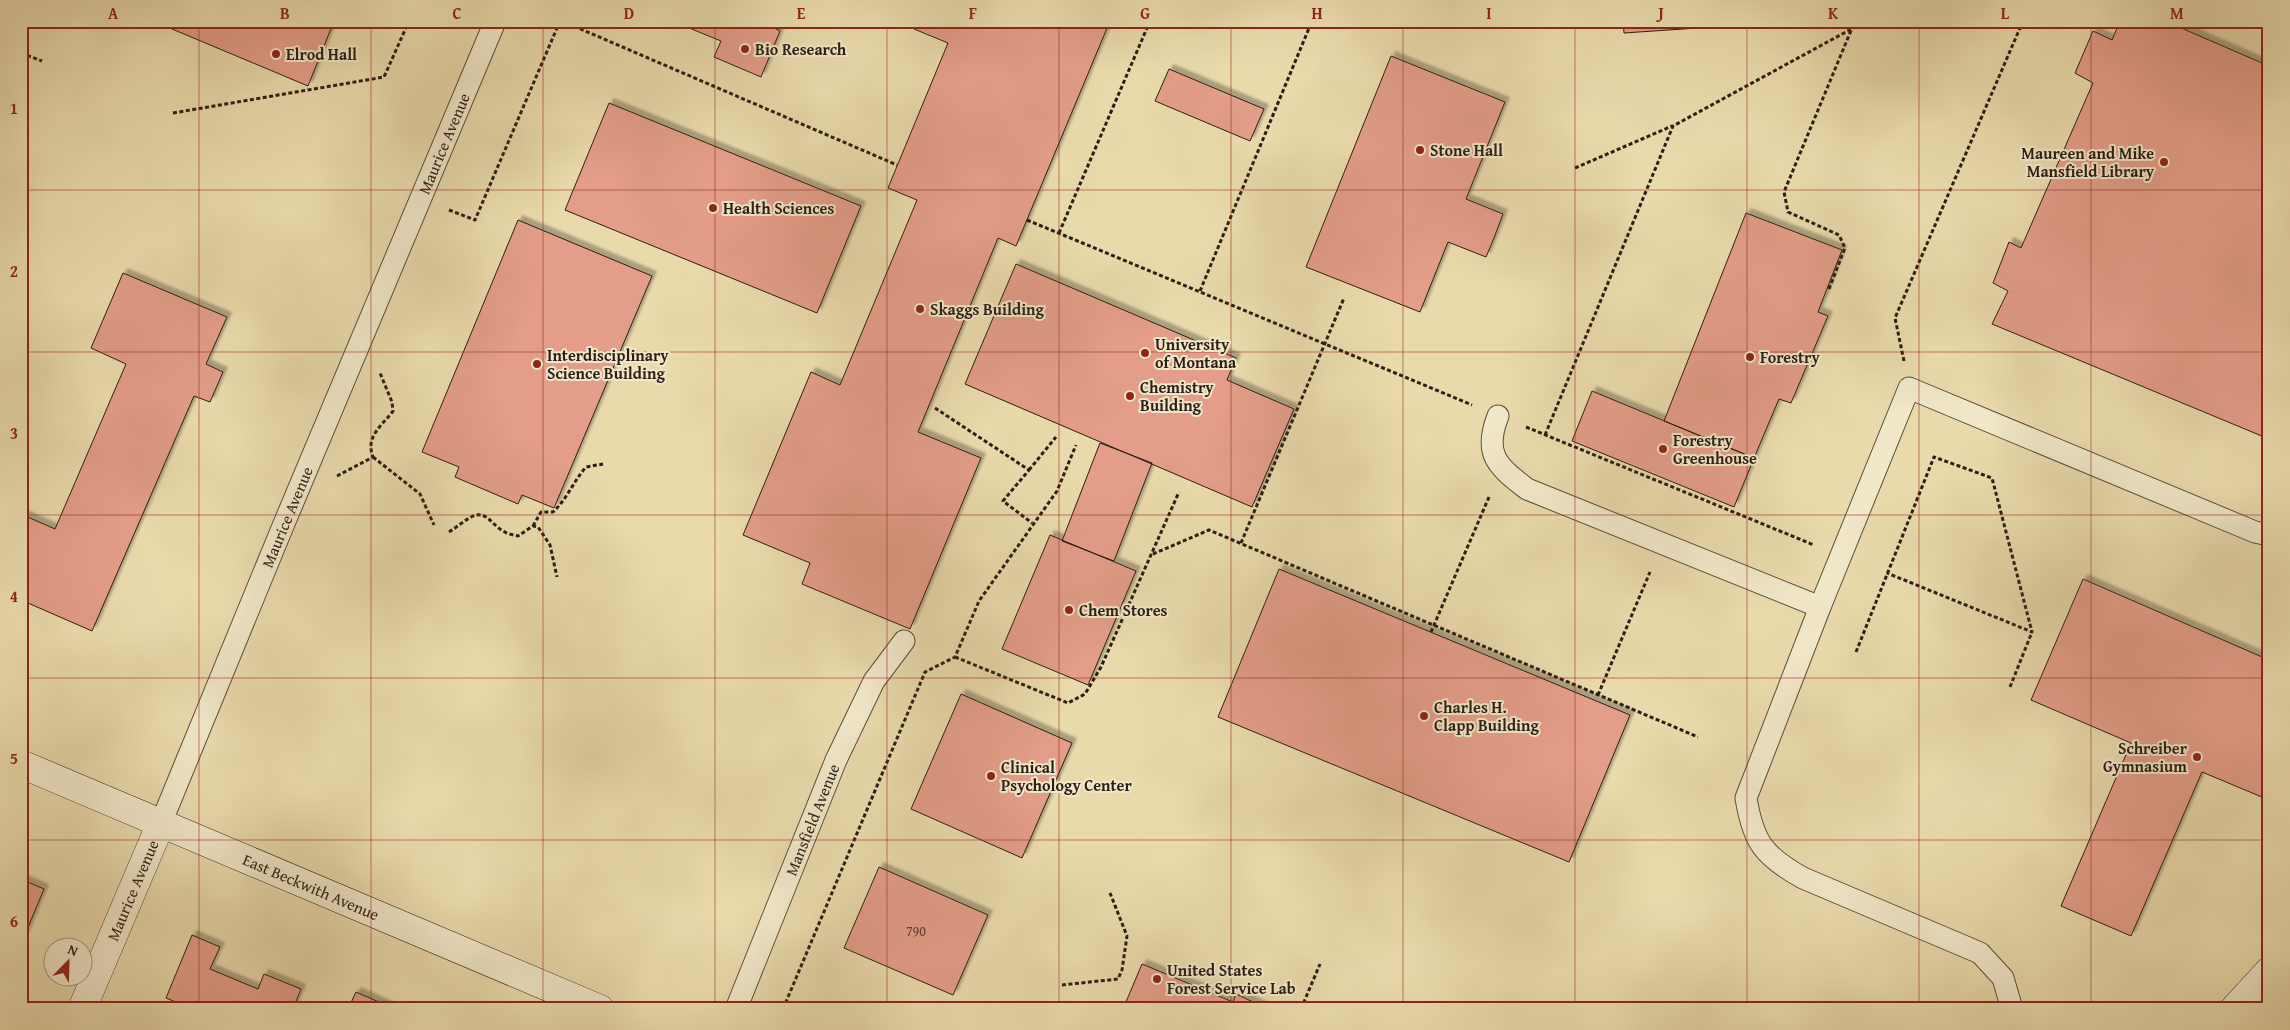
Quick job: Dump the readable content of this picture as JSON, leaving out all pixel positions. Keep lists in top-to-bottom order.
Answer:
{
  "streets": {
    "street": ["Maurice Avenue", "East Beckwith Avenue"],
    "lane": ["Mansfield Avenue"]
  },
  "crossings": [
    ["Maurice Avenue", "East Beckwith Avenue"]
  ],
  "places": [
    "Bio Research",
    "Elrod Hall",
    "Stone Hall",
    "Maureen and Mike Mansfield Library",
    "Health Sciences",
    "Skaggs Building",
    "University of Montana",
    "Forestry",
    "Interdisciplinary Science Building",
    "Chemistry Building",
    "Forestry Greenhouse",
    "Chem Stores",
    "Charles H. Clapp Building",
    "Schreiber Gymnasium",
    "Clinical Psychology Center",
    "United States Forest Service Lab"
  ],
  "house_numbers": ["790"],
  "north": "top right",
  "grid": {
    "columns": [
      "A",
      "B",
      "C",
      "D",
      "E",
      "F",
      "G",
      "H",
      "I",
      "J",
      "K",
      "L",
      "M"
    ],
    "rows": [
      "1",
      "2",
      "3",
      "4",
      "5",
      "6"
    ]
  }
}
